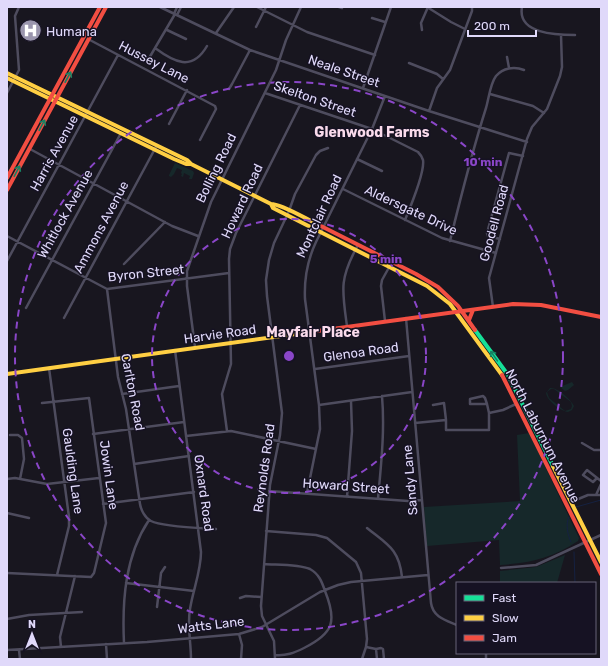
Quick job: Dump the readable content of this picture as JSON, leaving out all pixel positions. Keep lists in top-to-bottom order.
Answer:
{
  "streets": {
    "main road": ["Harvie Road", "North Laburnum Avenue"],
    "street": [
      "Hussey Lane",
      "Neale Street",
      "Skelton Street",
      "Harris Avenue",
      "Bolling Road",
      "Howard Road",
      "Aldersgate Drive",
      "Whitlock Avenue",
      "Montclair Road",
      "Goodell Road",
      "Ammons Avenue",
      "Byron Street",
      "Glenoa Road",
      "Carlton Road",
      "Reynolds Road",
      "Gaulding Lane",
      "Jowin Lane",
      "Sandy Lane",
      "Howard Street",
      "Oxnard Road",
      "Watts Lane"
    ]
  },
  "crossings": [
    ["Hussey Lane", "Harris Avenue"],
    ["Neale Street", "Bolling Road"],
    ["Neale Street", "Montclair Road"],
    ["Neale Street", "Goodell Road"],
    ["Skelton Street", "Bolling Road"],
    ["Skelton Street", "Howard Road"],
    ["Skelton Street", "Aldersgate Drive"],
    ["Skelton Street", "Montclair Road"],
    ["Harris Avenue", "Byron Street"],
    ["Bolling Road", "Byron Street"],
    ["Bolling Road", "Harvie Road"],
    ["Howard Road", "Byron Street"],
    ["Howard Road", "Harvie Road"],
    ["Aldersgate Drive", "Montclair Road"],
    ["Aldersgate Drive", "Goodell Road"],
    ["Whitlock Avenue", "Byron Street"],
    ["Montclair Road", "Harvie Road"],
    ["Montclair Road", "Glenoa Road"],
    ["Montclair Road", "Howard Street"],
    ["Goodell Road", "Harvie Road"],
    ["Ammons Avenue", "Byron Street"],
    ["Byron Street", "Carlton Road"],
    ["Harvie Road", "Carlton Road"],
    ["Harvie Road", "North Laburnum Avenue"],
    ["Harvie Road", "Reynolds Road"],
    ["Harvie Road", "Gaulding Lane"],
    ["Harvie Road", "Sandy Lane"],
    ["Harvie Road", "Oxnard Road"],
    ["Glenoa Road", "Sandy Lane"],
    ["Reynolds Road", "Howard Street"],
    ["Reynolds Road", "Watts Lane"],
    ["Gaulding Lane", "Jowin Lane"],
    ["Sandy Lane", "Howard Street"],
    ["Sandy Lane", "Watts Lane"],
    ["Oxnard Road", "Watts Lane"]
  ],
  "districts": ["Glenwood Farms", "Mayfair Place"],
  "places": {
    "hospital": ["Humana"]
  },
  "legend": ["Fast", "Slow", "Jam"],
  "scale_bar": "200 m",
  "north": "top",
  "rings": ["10 min", "5 min"]
}
